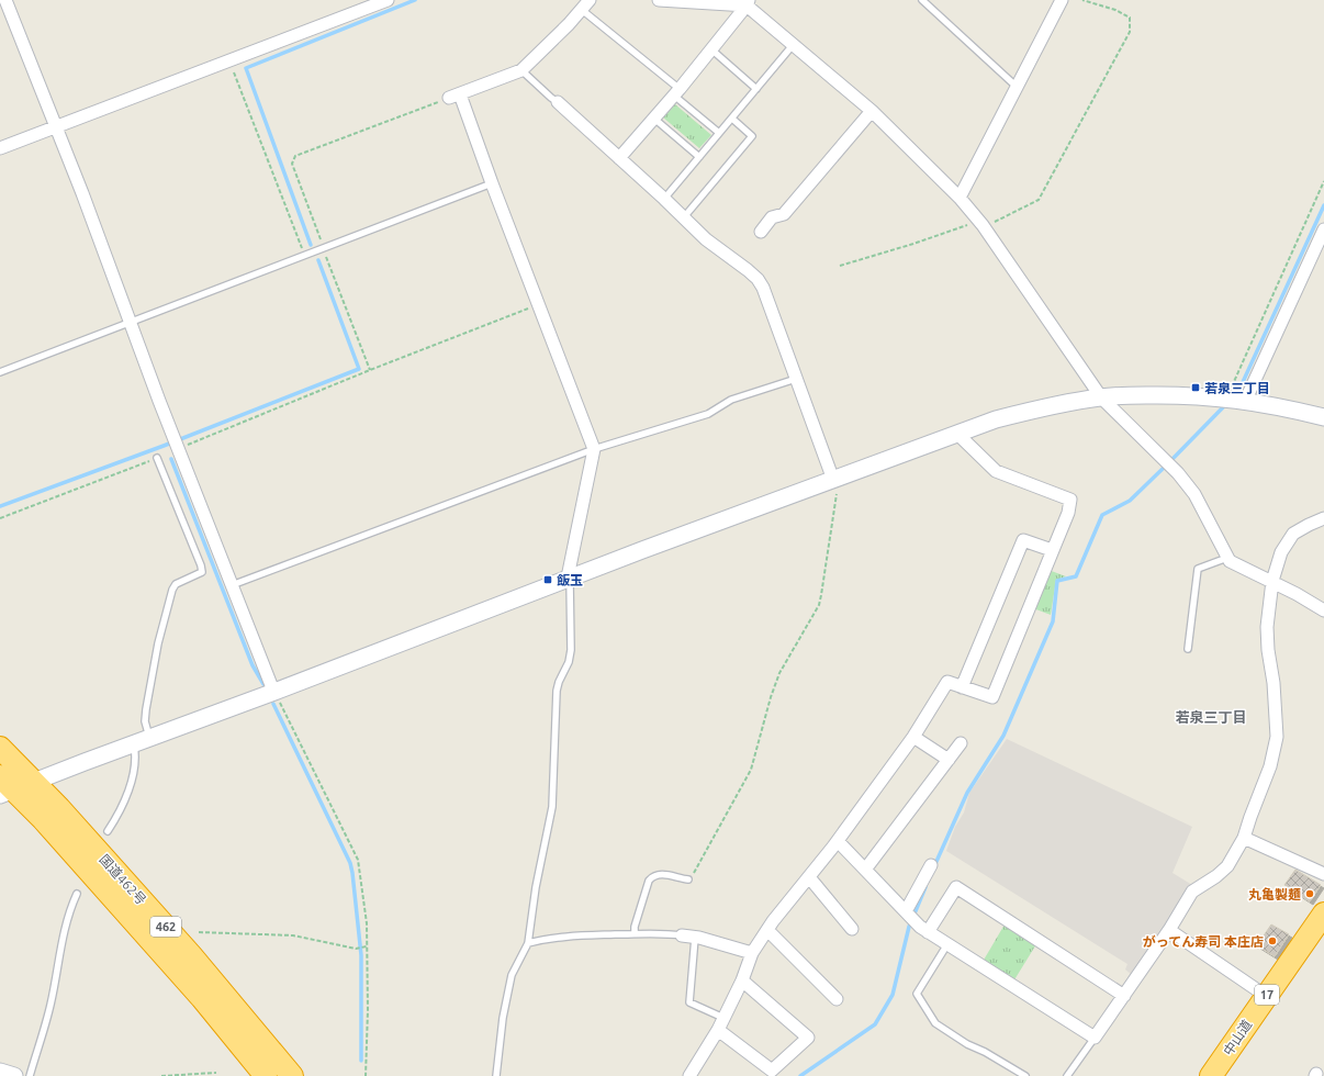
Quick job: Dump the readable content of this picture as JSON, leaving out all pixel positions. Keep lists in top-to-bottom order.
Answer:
{
  "streets": {
    "highway": [
      "国道462号",
      "462",
      "17",
      "中山道"
    ]
  },
  "districts": ["若泉三丁目"],
  "places": {
    "transit": ["若泉三丁目", "飯玉"],
    "other": ["丸亀製麺", "がってん寿司 本庄店"]
  }
}
